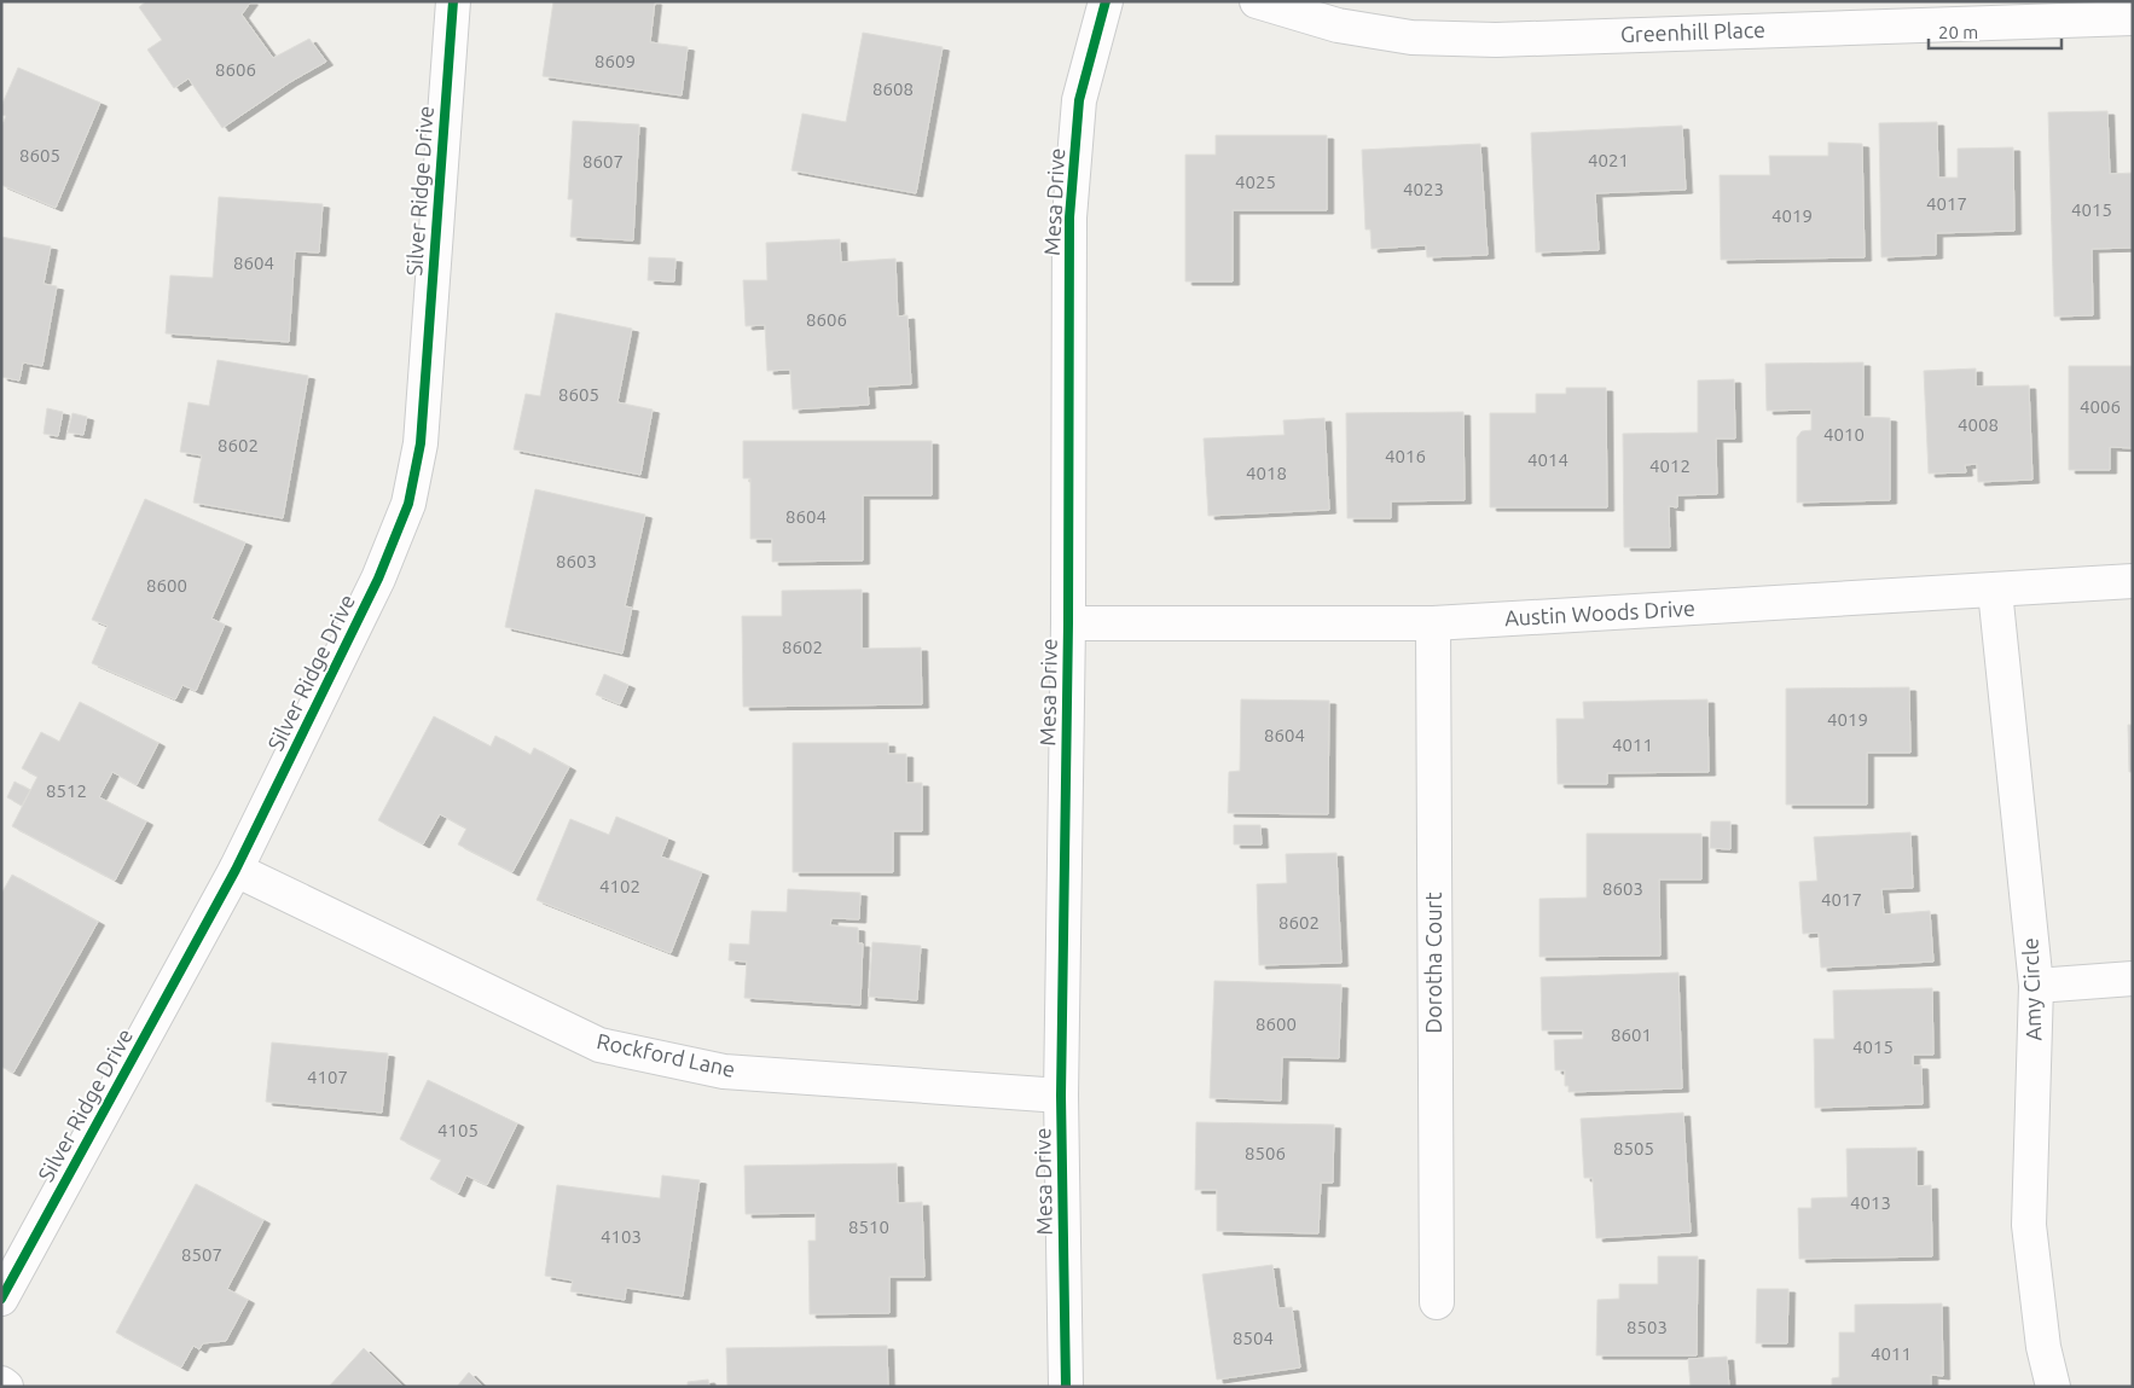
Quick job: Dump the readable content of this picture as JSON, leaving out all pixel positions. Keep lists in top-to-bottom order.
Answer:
{
  "streets": {
    "street": [
      "Greenhill Place",
      "Silver Ridge Drive",
      "Mesa Drive",
      "Austin Woods Drive",
      "Dorotha Court",
      "Amy Circle",
      "Rockford Lane"
    ]
  },
  "crossings": [
    ["Silver Ridge Drive", "Rockford Lane"],
    ["Mesa Drive", "Austin Woods Drive"],
    ["Mesa Drive", "Rockford Lane"],
    ["Austin Woods Drive", "Dorotha Court"],
    ["Austin Woods Drive", "Amy Circle"]
  ],
  "house_numbers": [
    "8609",
    "8606",
    "8608",
    "8605",
    "4021",
    "8607",
    "4025",
    "4023",
    "4017",
    "4015",
    "4019",
    "8604",
    "8606",
    "8605",
    "4006",
    "4008",
    "4010",
    "8602",
    "4016",
    "4014",
    "4012",
    "4018",
    "8604",
    "8603",
    "8600",
    "8602",
    "4019",
    "8604",
    "4011",
    "8512",
    "4102",
    "8603",
    "4017",
    "8602",
    "8600",
    "8601",
    "4015",
    "4107",
    "4105",
    "8505",
    "8506",
    "4013",
    "8510",
    "4103",
    "8507",
    "8503",
    "8504",
    "4011"
  ],
  "scale_bar": "20 m"
}
